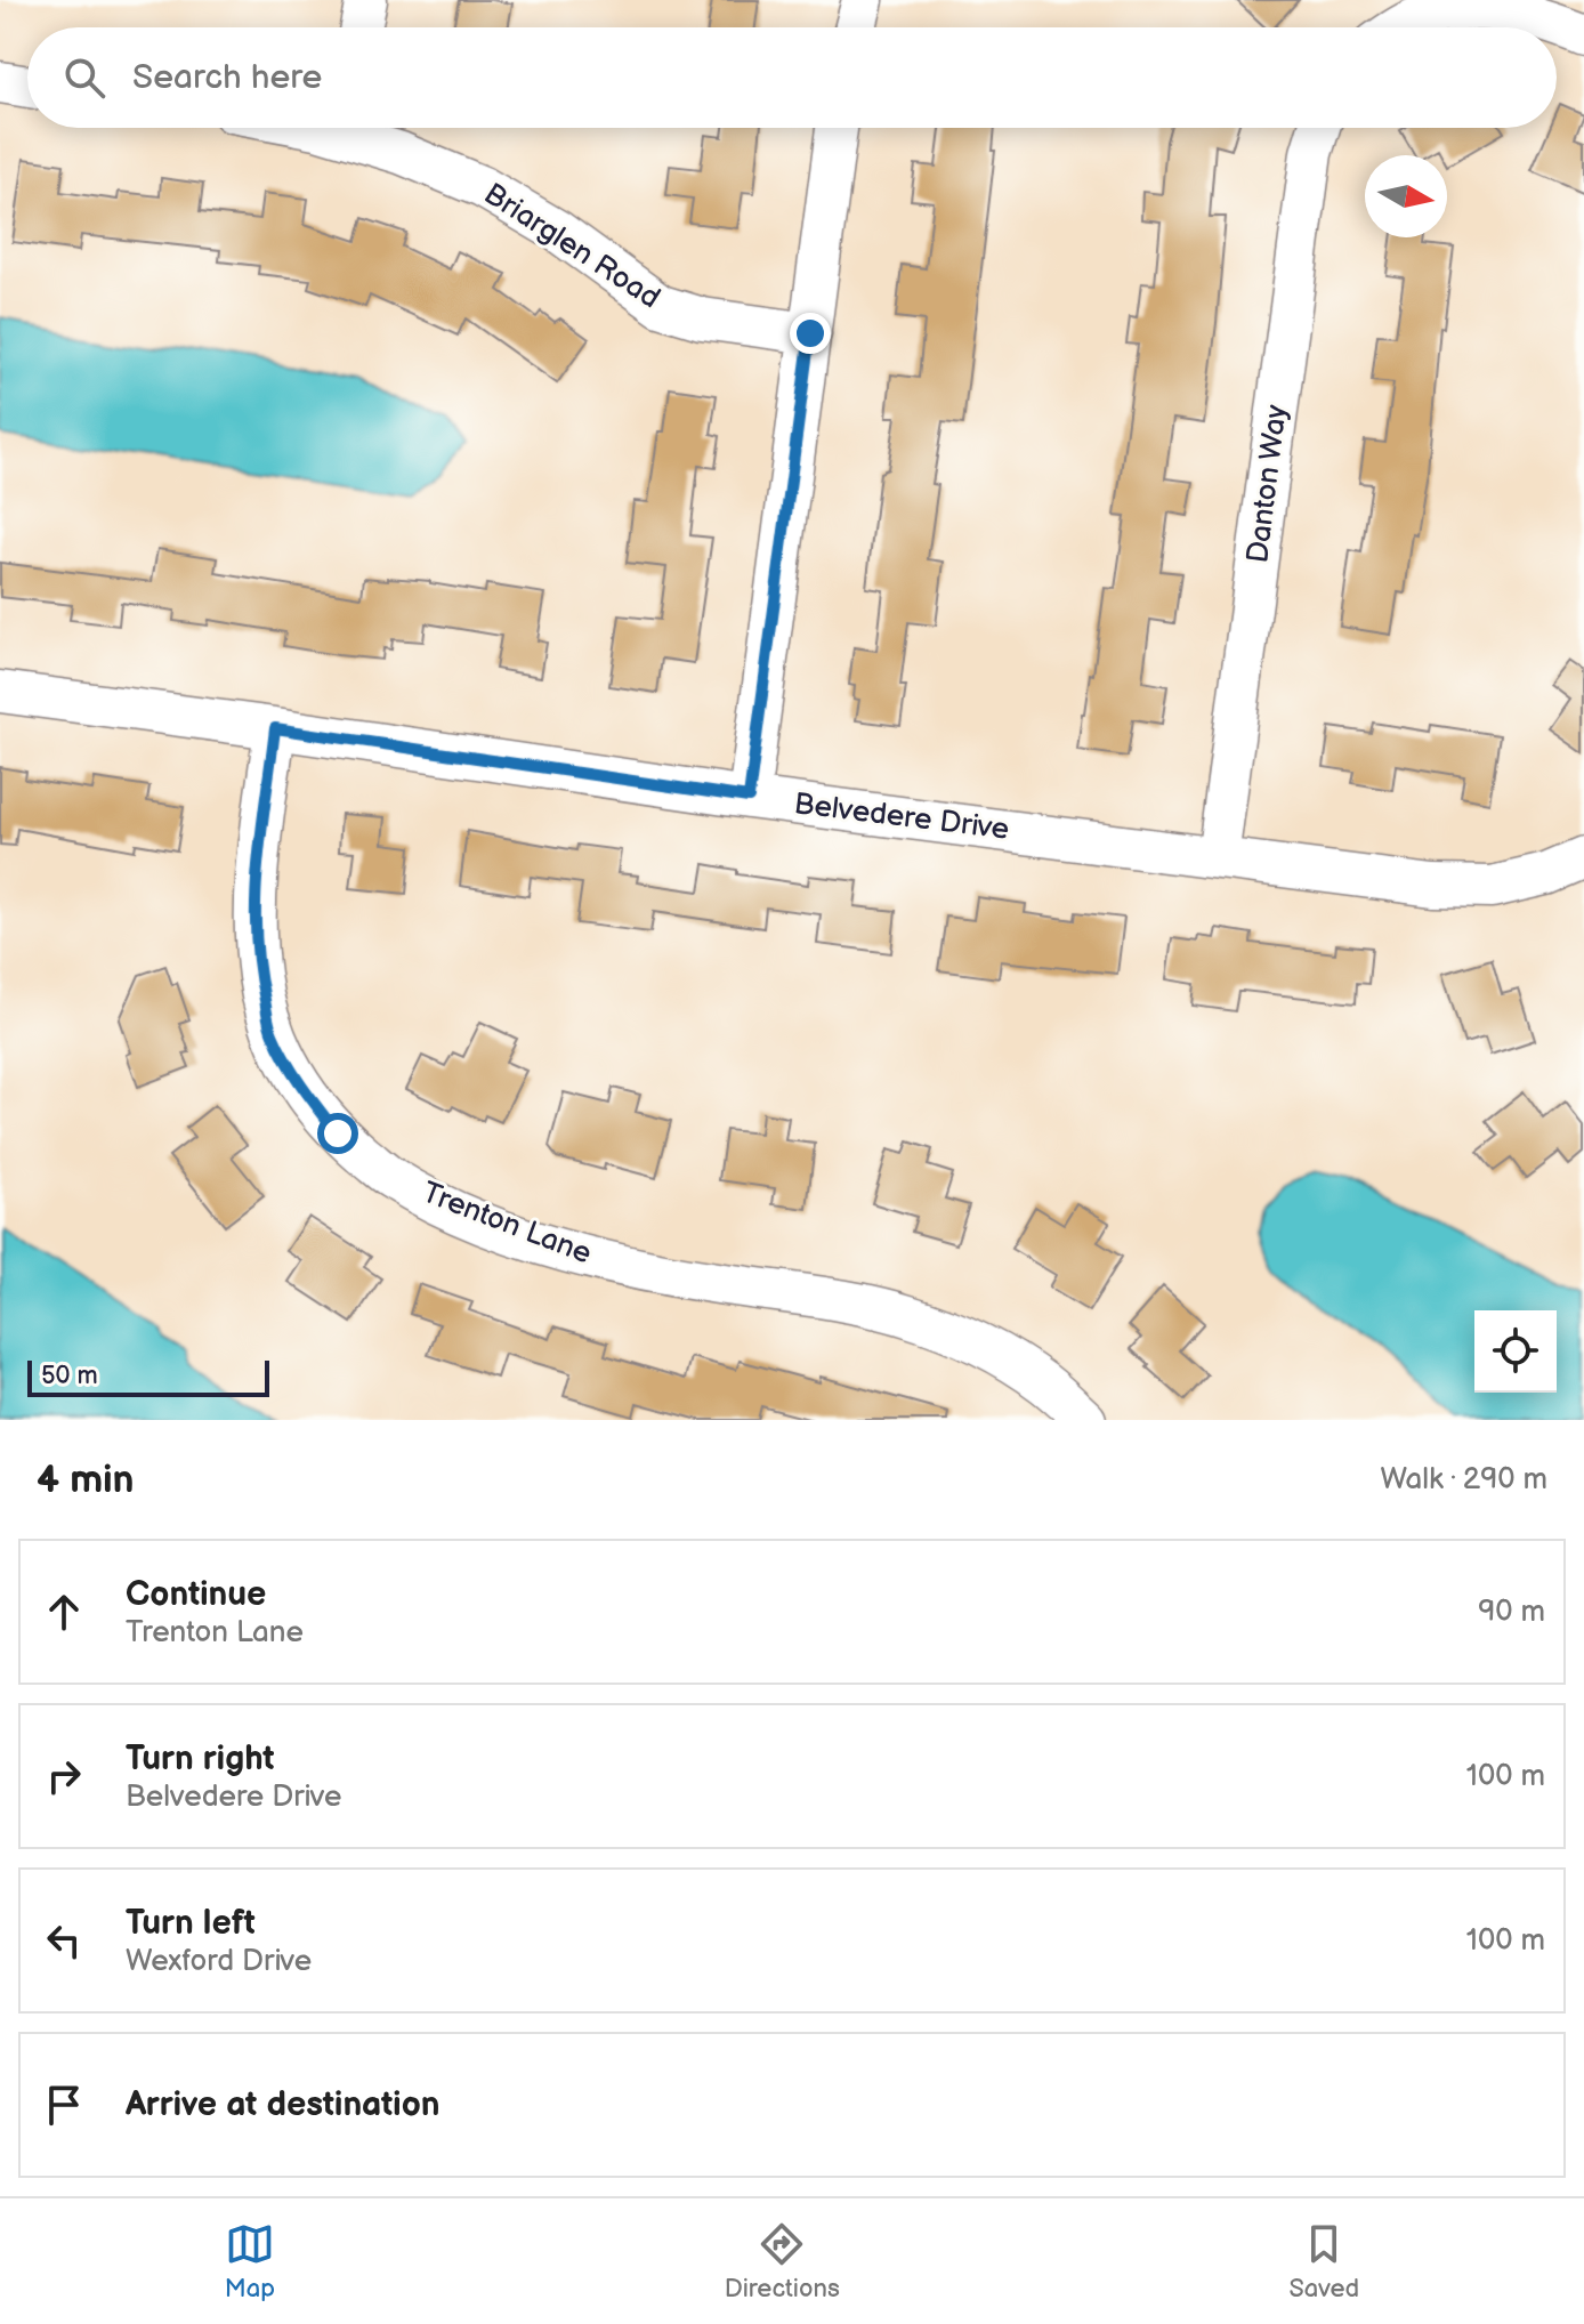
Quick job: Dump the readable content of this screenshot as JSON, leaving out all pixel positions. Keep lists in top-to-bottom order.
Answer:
{
  "streets": {
    "street": [
      "Briarglen Road",
      "Danton Way",
      "Belvedere Drive",
      "Trenton Lane"
    ]
  },
  "crossings": [
    ["Danton Way", "Belvedere Drive"],
    ["Belvedere Drive", "Trenton Lane"]
  ],
  "scale_bar": "50 m",
  "north": "right",
  "page": {
    "search": "Search here",
    "scale": "50 m",
    "heading": ["4 min", "Walk · 290 m"],
    "list": [
      ["Continue", "Trenton Lane", "90 m"],
      ["Turn right", "Belvedere Drive", "100 m"],
      ["Turn left", "Wexford Drive", "100 m"],
      "Arrive at destination"
    ],
    "nav": ["Map", "Directions", "Saved"]
  }
}
